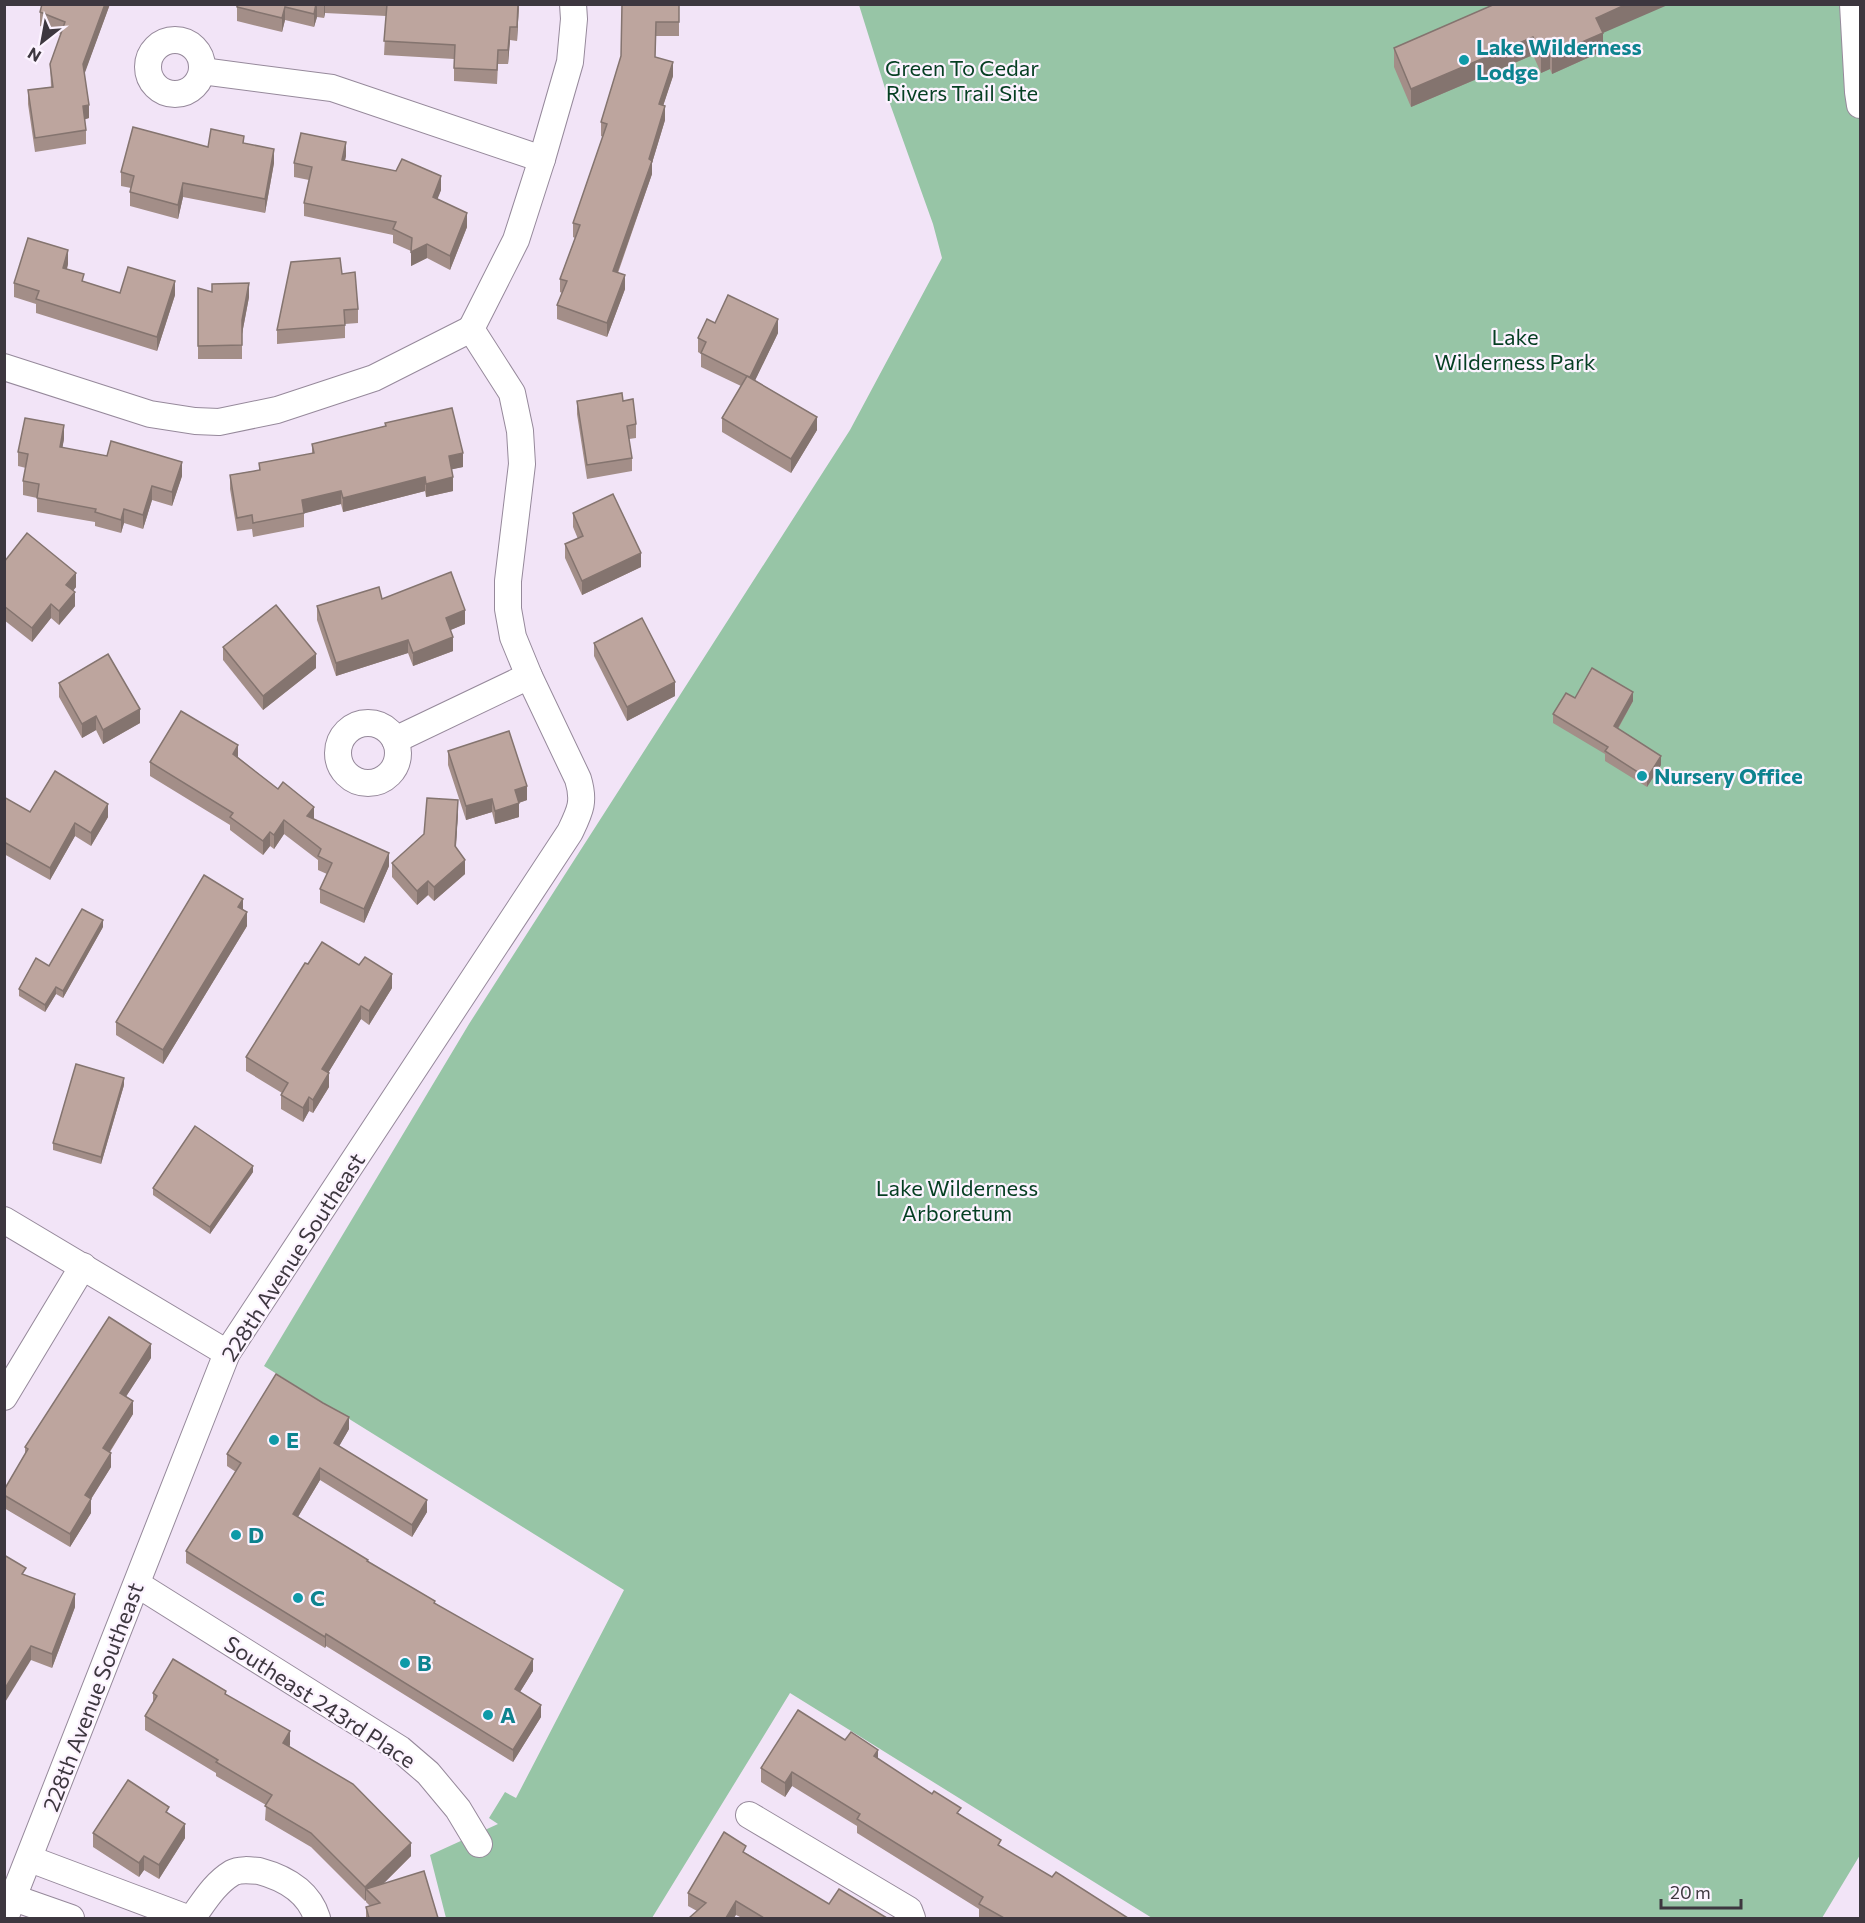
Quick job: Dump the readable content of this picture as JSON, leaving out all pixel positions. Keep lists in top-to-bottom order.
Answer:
{
  "streets": {
    "street": ["228th Avenue Southeast", "Southeast 243rd Place"]
  },
  "crossings": [
    ["228th Avenue Southeast", "Southeast 243rd Place"]
  ],
  "parks": ["Green To Cedar Rivers Trail Site", "Lake Wilderness Park", "Lake Wilderness Arboretum"],
  "places": [
    "Lake Wilderness Lodge",
    "Nursery Office",
    "E",
    "D",
    "C",
    "B",
    "A"
  ],
  "scale_bar": "20 m",
  "north": "bottom left"
}
